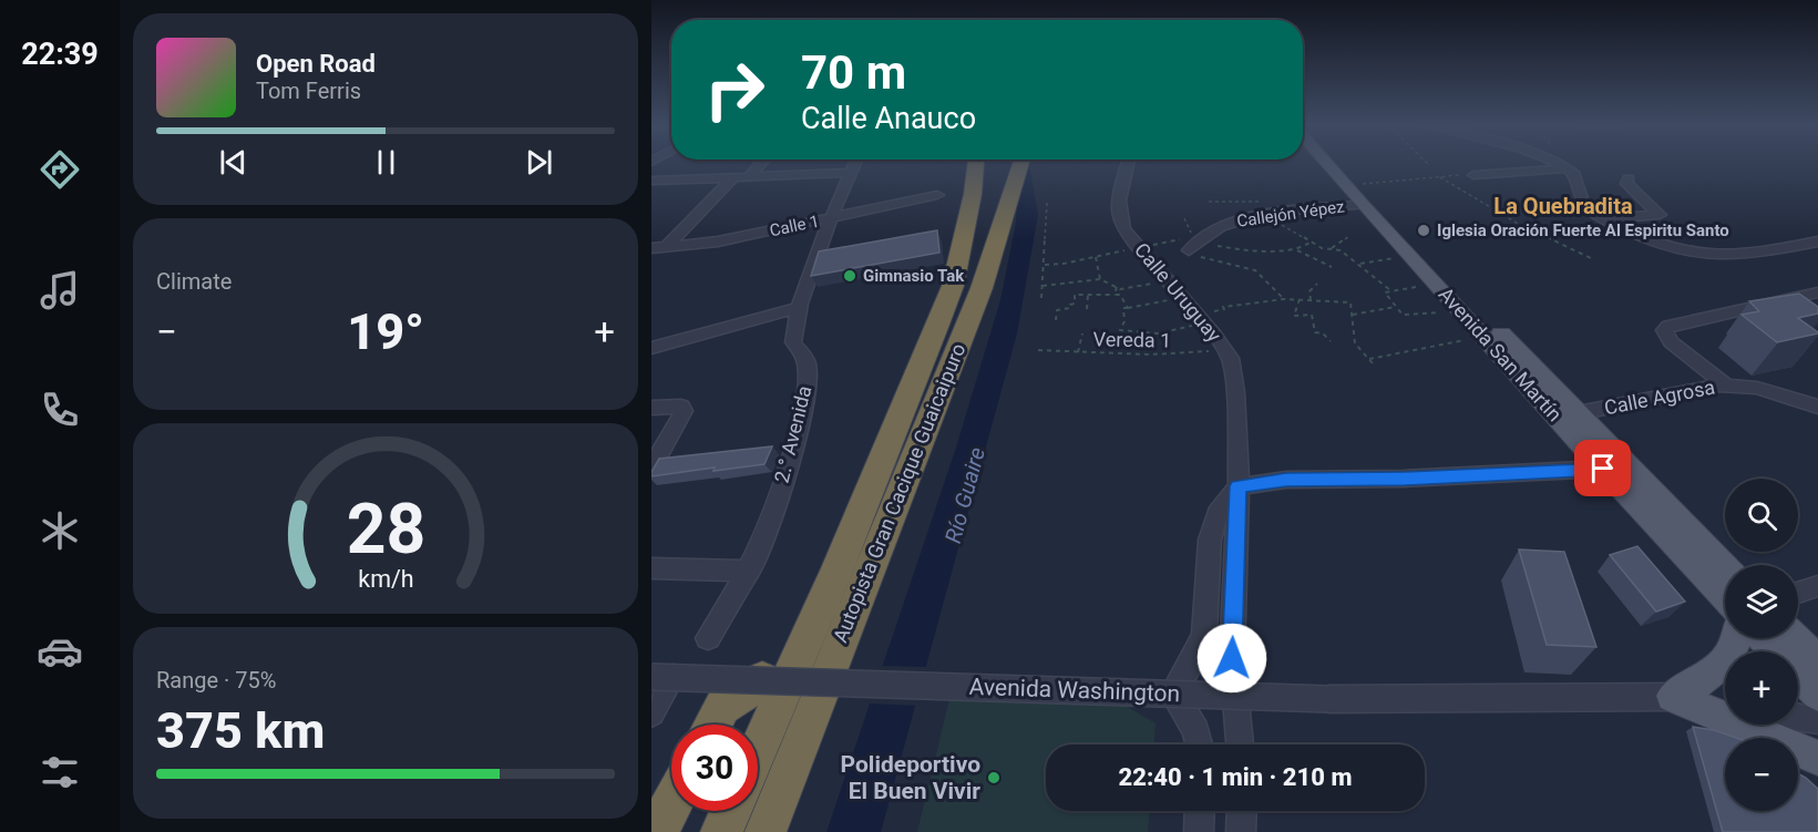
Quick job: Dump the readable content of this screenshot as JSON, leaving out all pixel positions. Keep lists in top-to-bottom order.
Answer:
{
  "streets": {
    "highway": ["Autopista Gran Cacique Guaicaipuro"],
    "main road": ["Avenida San Martín"],
    "street": [
      "Callejón Yépez",
      "Calle 1",
      "Calle Uruguay",
      "Calle Agrosa",
      "2.° Avenida",
      "Avenida Washington"
    ],
    "path": ["Vereda 1"]
  },
  "crossings": [
    ["Callejón Yépez", "Avenida San Martín"],
    ["Calle 1", "2.° Avenida"],
    ["Calle Uruguay", "Vereda 1"],
    ["Avenida San Martín", "Calle Agrosa"]
  ],
  "districts": ["La Quebradita"],
  "water": ["Río Guaire"],
  "places": ["Iglesia Oración Fuerte Al Espiritu Santo", "Gimnasio Tak", "Polideportivo El Buen Vivir"],
  "page": {
    "tabs": "22:39",
    "turn": ["70 m", "Calle Anauco"],
    "song": ["Open Road", "Tom Ferris"],
    "tile": [
      "Climate",
      ["Range · 75%", "375 km"]
    ],
    "heat": ["−", "19°", "+"],
    "map_buttons": ["+", "−"],
    "limit": "30",
    "trip": "22:40 · 1 min · 210 m",
    "gauge": ["28", "km/h"]
  }
}
